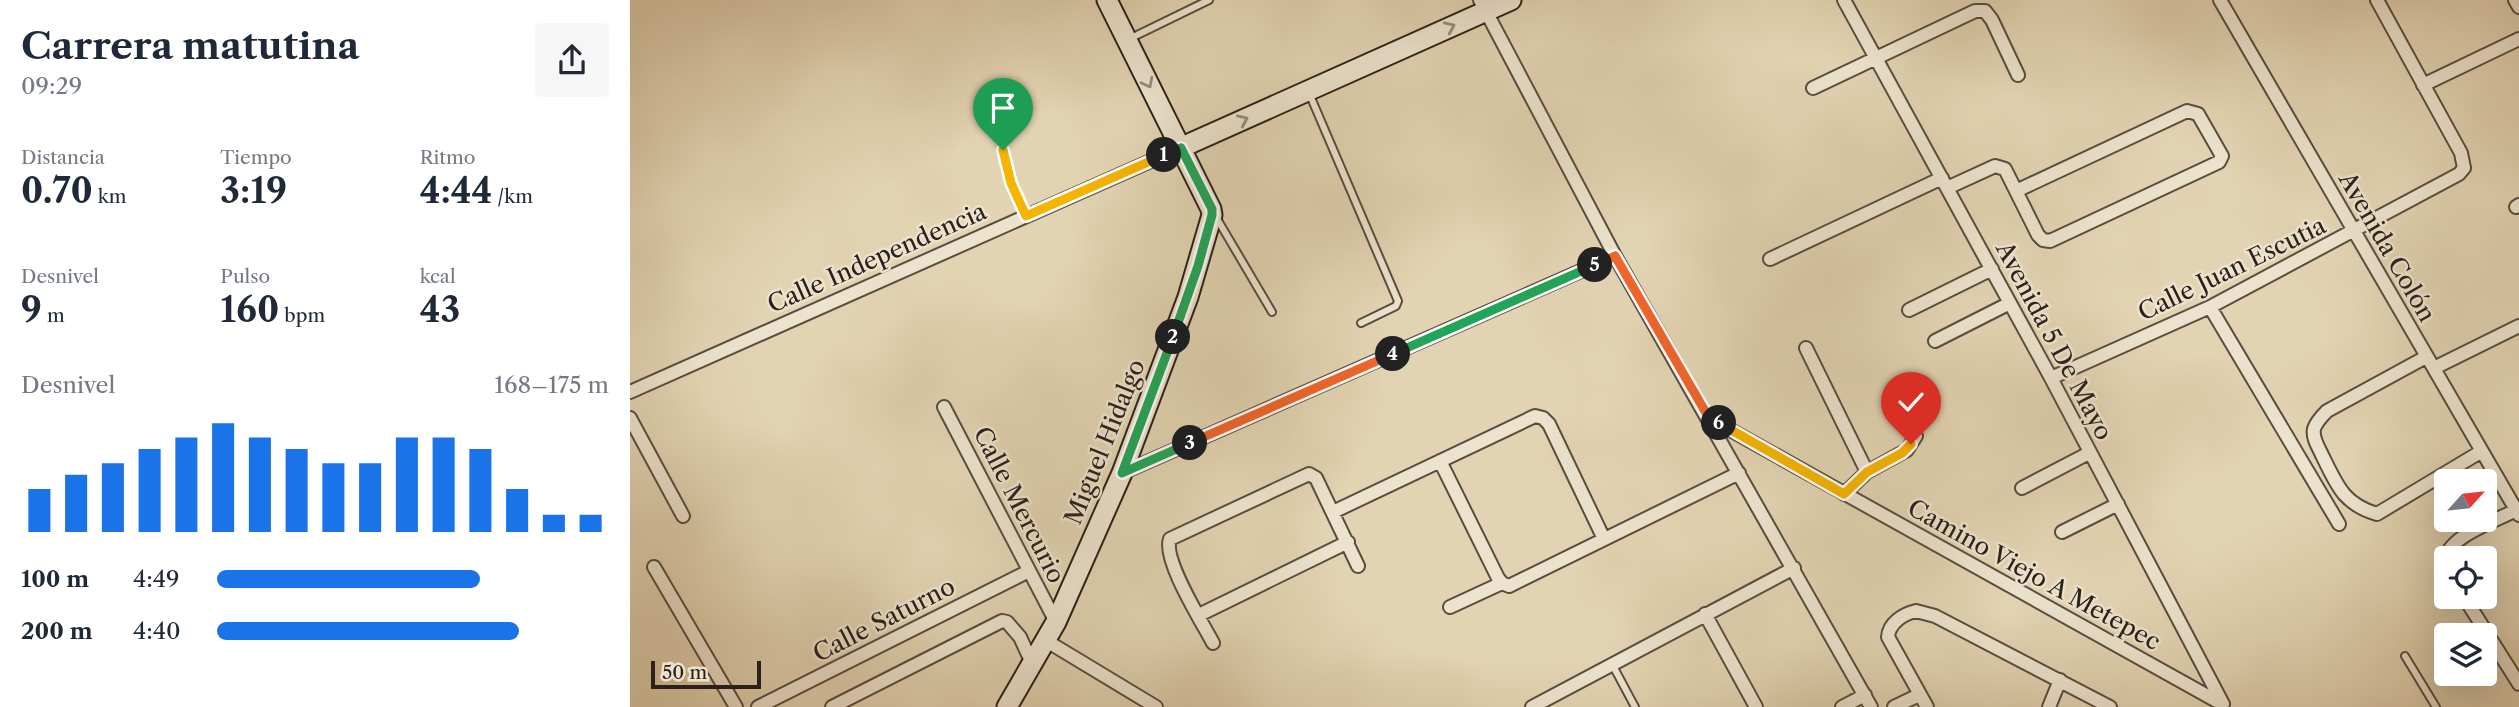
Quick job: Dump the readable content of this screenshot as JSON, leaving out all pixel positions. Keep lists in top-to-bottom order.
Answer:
{
  "streets": {
    "main road": ["Miguel Hidalgo"],
    "street": [
      "Avenida Colón",
      "Calle Independencia",
      "Calle Juan Escutia",
      "Avenida 5 De Mayo",
      "Calle Mercurio",
      "Camino Viejo A Metepec",
      "Calle Saturno"
    ]
  },
  "crossings": [
    ["Avenida Colón", "Calle Juan Escutia"],
    ["Calle Juan Escutia", "Avenida 5 De Mayo"],
    ["Avenida 5 De Mayo", "Camino Viejo A Metepec"],
    ["Miguel Hidalgo", "Calle Mercurio"],
    ["Calle Mercurio", "Calle Saturno"]
  ],
  "scale_bar": "50 m",
  "north": "top right",
  "page": {
    "heading": ["Carrera matutina", "09:29"],
    "stats": [
      ["Distancia", "0.70 km"],
      ["Tiempo", "3:19"],
      ["Ritmo", "4:44 /km"],
      ["Desnivel", "9 m"],
      ["Pulso", "160 bpm"],
      ["kcal", "43"]
    ],
    "pins": [
      "1",
      "5",
      "2",
      "4",
      "6",
      "3"
    ],
    "chart": ["Desnivel", "168–175 m"],
    "list": [
      {
        "name": "100 m",
        "note": "4:49"
      },
      {
        "name": "200 m",
        "note": "4:40"
      }
    ],
    "scale": "50 m"
  }
}
